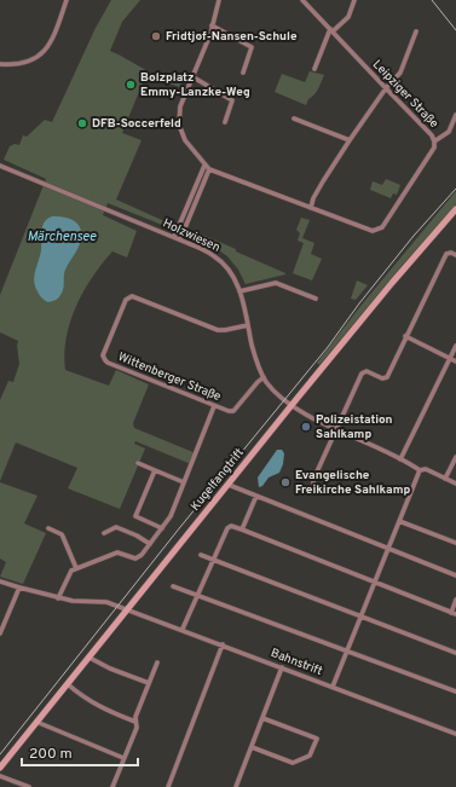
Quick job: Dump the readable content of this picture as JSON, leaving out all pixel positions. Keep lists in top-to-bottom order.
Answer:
{
  "streets": {
    "street": [
      "Leipziger Straße",
      "Holzwiesen",
      "Wittenberger Straße",
      "Kugelfangtrift",
      "Bahnstrift"
    ]
  },
  "crossings": [
    ["Holzwiesen", "Wittenberger Straße"],
    ["Holzwiesen", "Kugelfangtrift"],
    ["Kugelfangtrift", "Bahnstrift"]
  ],
  "water": ["Märchensee"],
  "places": [
    "Fridtjof-Nansen-Schule",
    "Bolzplatz Emmy-Lanzke-Weg",
    "DFB-Soccerfeld",
    "Polizeistation Sahlkamp",
    "Evangelische Freikirche Sahlkamp"
  ],
  "scale_bar": "200 m"
}
